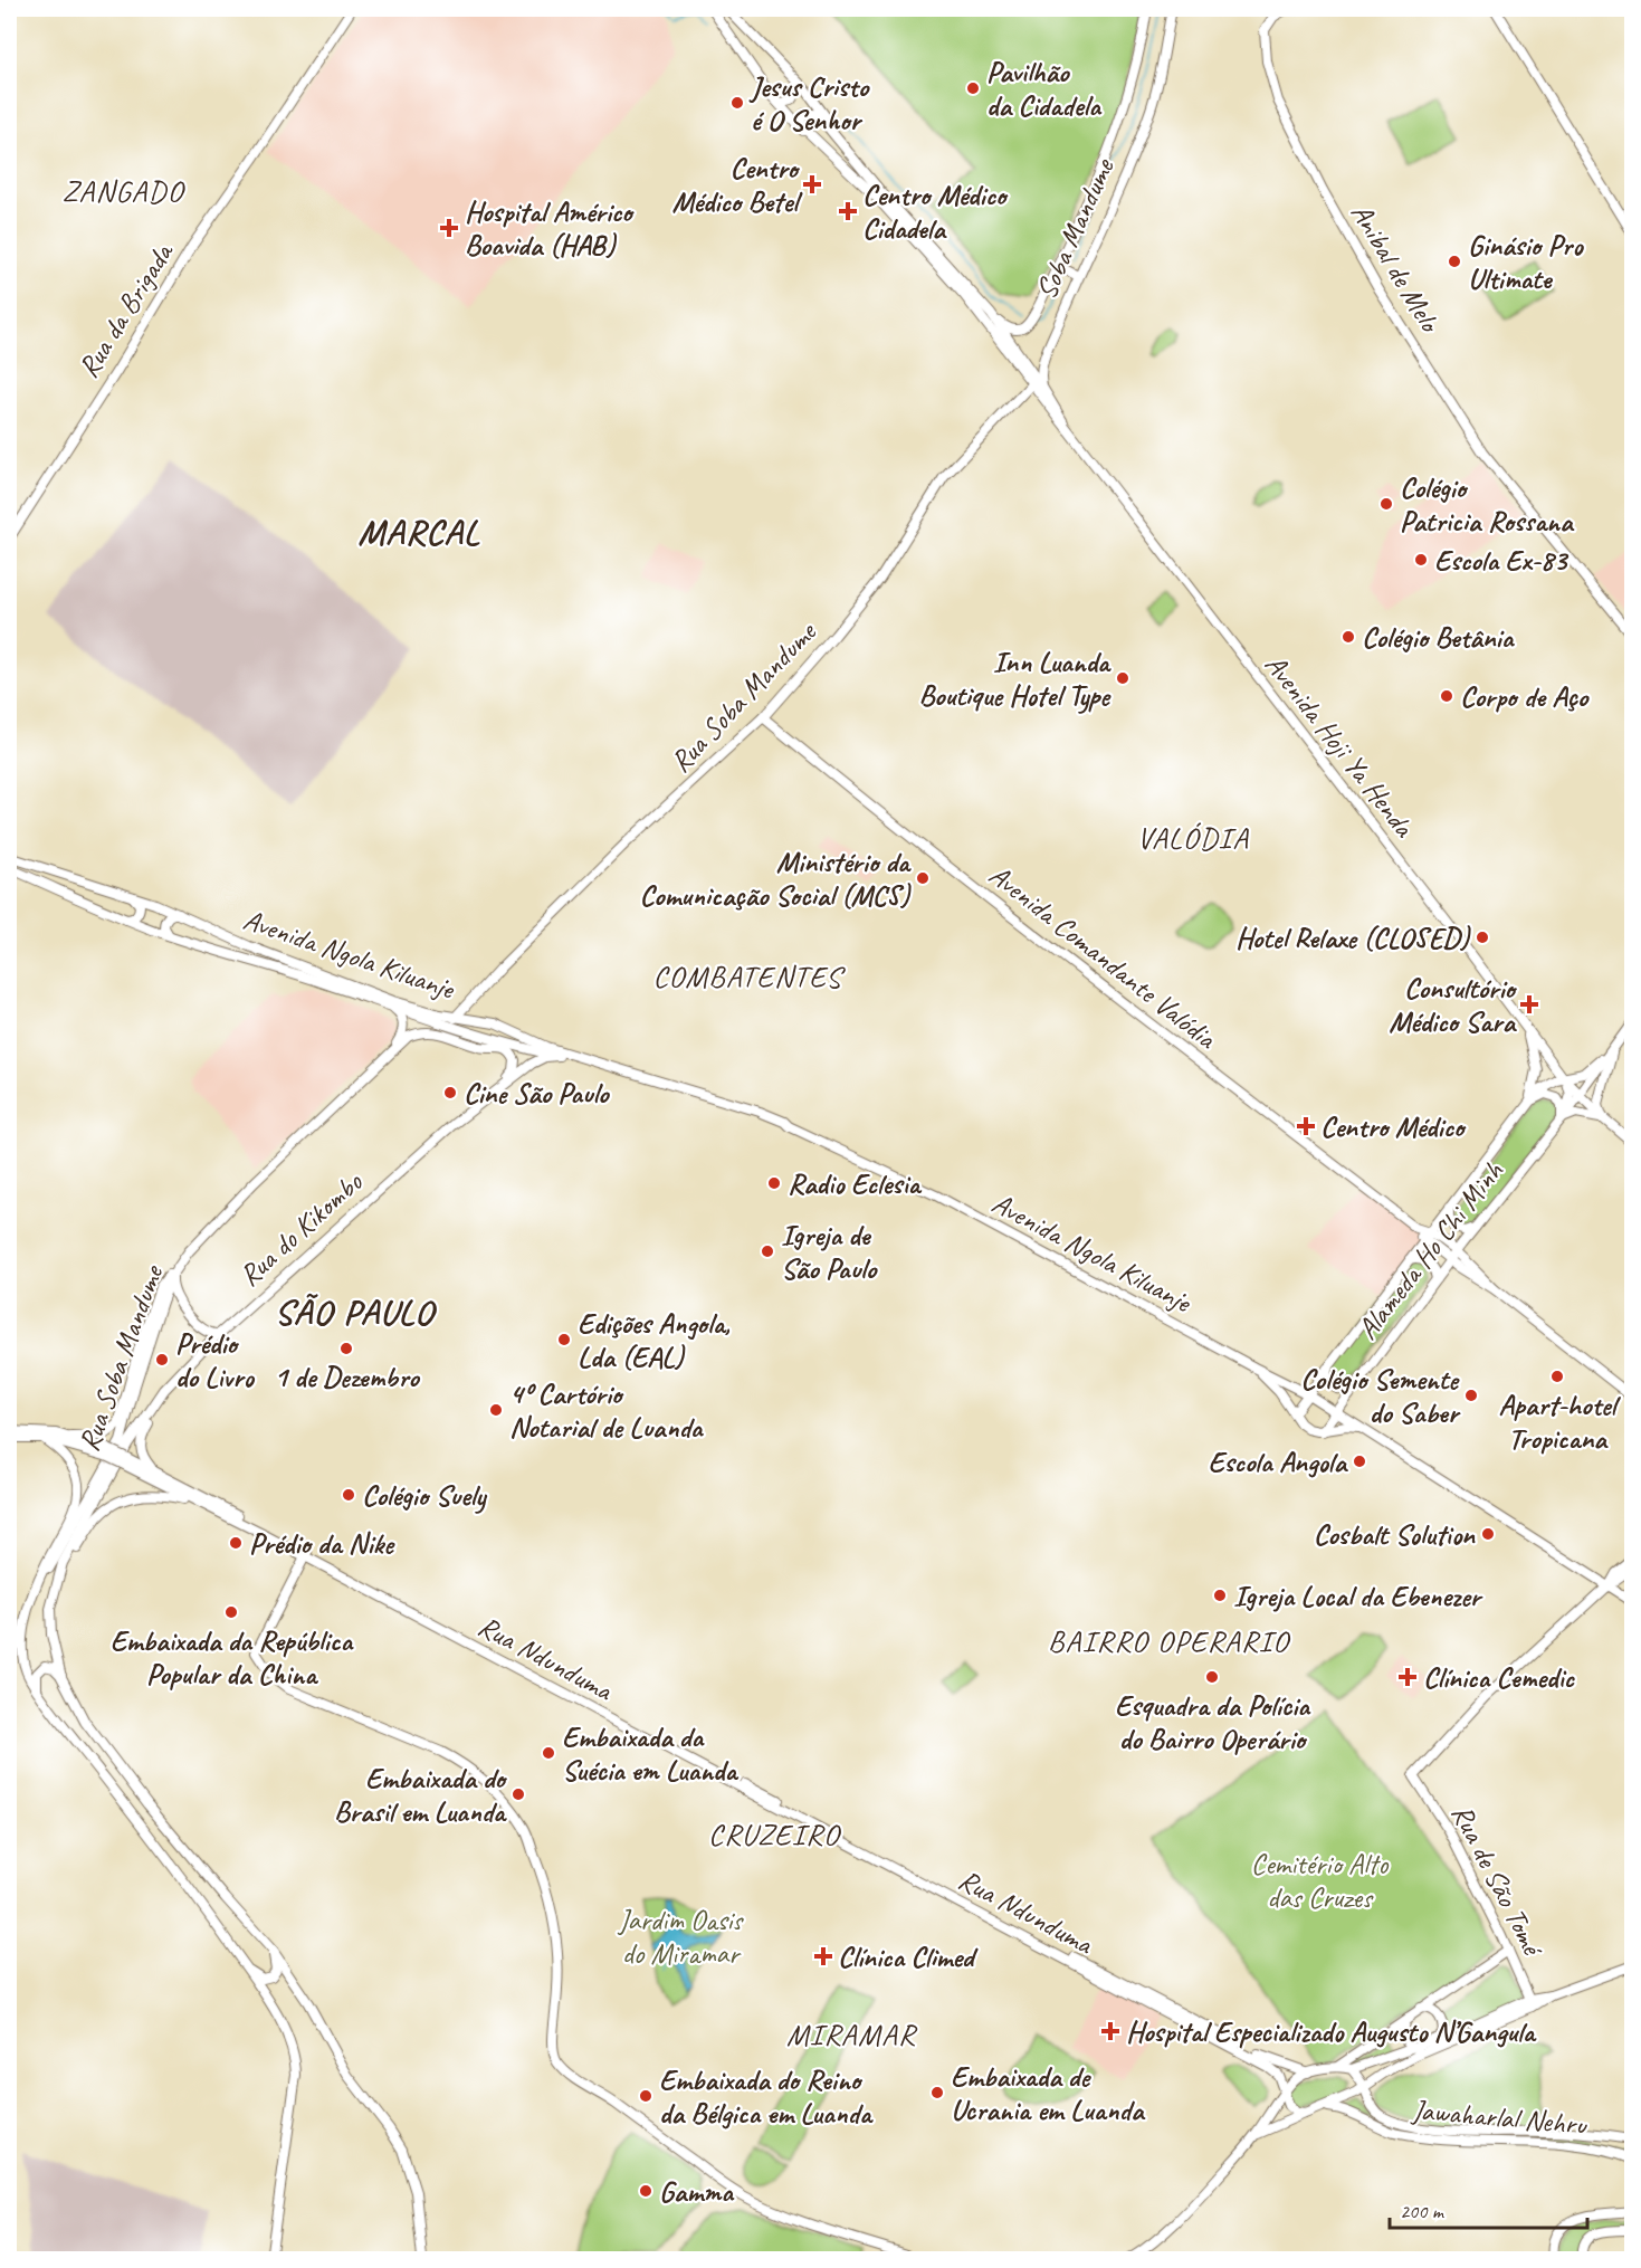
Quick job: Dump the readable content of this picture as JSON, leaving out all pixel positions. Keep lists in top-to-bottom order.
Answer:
{
  "streets": {
    "main road": [
      "Soba Mandume",
      "Anibal de Melo",
      "Rua da Brigada",
      "Rua Soba Mandume",
      "Avenida Hoji Ya Henda",
      "Avenida Ngola Kiluanje",
      "Avenida Comandante Valódia",
      "Rua do Kikombo",
      "Alameda Ho Chi Minh",
      "Rua Ndunduma",
      "Rua de São Tomé",
      "Jawaharlal Nehru"
    ]
  },
  "crossings": [
    ["Soba Mandume", "Avenida Hoji Ya Henda"],
    ["Rua Soba Mandume", "Avenida Hoji Ya Henda"],
    ["Rua Soba Mandume", "Avenida Ngola Kiluanje"],
    ["Rua Soba Mandume", "Avenida Comandante Valódia"],
    ["Rua Soba Mandume", "Rua do Kikombo"],
    ["Avenida Hoji Ya Henda", "Alameda Ho Chi Minh"],
    ["Avenida Ngola Kiluanje", "Alameda Ho Chi Minh"],
    ["Avenida Ngola Kiluanje", "Rua de São Tomé"],
    ["Avenida Comandante Valódia", "Alameda Ho Chi Minh"]
  ],
  "districts": [
    "ZANGADO",
    "MARCAL",
    "VALÓDIA",
    "COMBATENTES",
    "SÃO PAULO",
    "BAIRRO OPERARIO",
    "CRUZEIRO",
    "MIRAMAR"
  ],
  "parks": ["Cemitério Alto das Cruzes", "Jardim Oasis do Miramar"],
  "places": {
    "other": [
      "Pavilhão da Cidadela",
      "Jesus Cristo é O Senhor",
      "Ginásio Pro Ultimate",
      "Colégio Patricia Rossana",
      "Escola Ex-83",
      "Colégio Betânia",
      "Inn Luanda Boutique Hotel Type",
      "Corpo de Aço",
      "Ministério da Comunicação Social (MCS)",
      "Hotel Relaxe (CLOSED)",
      "Cine São Paulo",
      "Radio Eclesia",
      "Igreja de São Paulo",
      "Edições Angola, Lda (EAL)",
      "1 de Dezembro",
      "Prédio do Livro",
      "Apart-hotel Tropicana",
      "Colégio Semente do Saber",
      "4º Cartório Notarial de Luanda",
      "Escola Angola",
      "Colégio Suely",
      "Cosbalt Solution",
      "Prédio da Nike",
      "Igreja Local da Ebenezer",
      "Embaixada da República Popular da China",
      "Esquadra da Polícia do Bairro Operário",
      "Embaixada da Suécia em Luanda",
      "Embaixada do Brasil em Luanda",
      "Embaixada de Ucrania em Luanda",
      "Embaixada do Reino da Bélgica em Luanda",
      "Gamma"
    ],
    "health": [
      "Centro Médico Betel",
      "Centro Médico Cidadela",
      "Hospital Américo Boavida (HAB)",
      "Consultório Médico Sara",
      "Centro Médico",
      "Clínica Cemedic",
      "Clínica Climed",
      "Hospital Especializado Augusto N’Gangula"
    ]
  },
  "scale_bar": "200 m"
}
